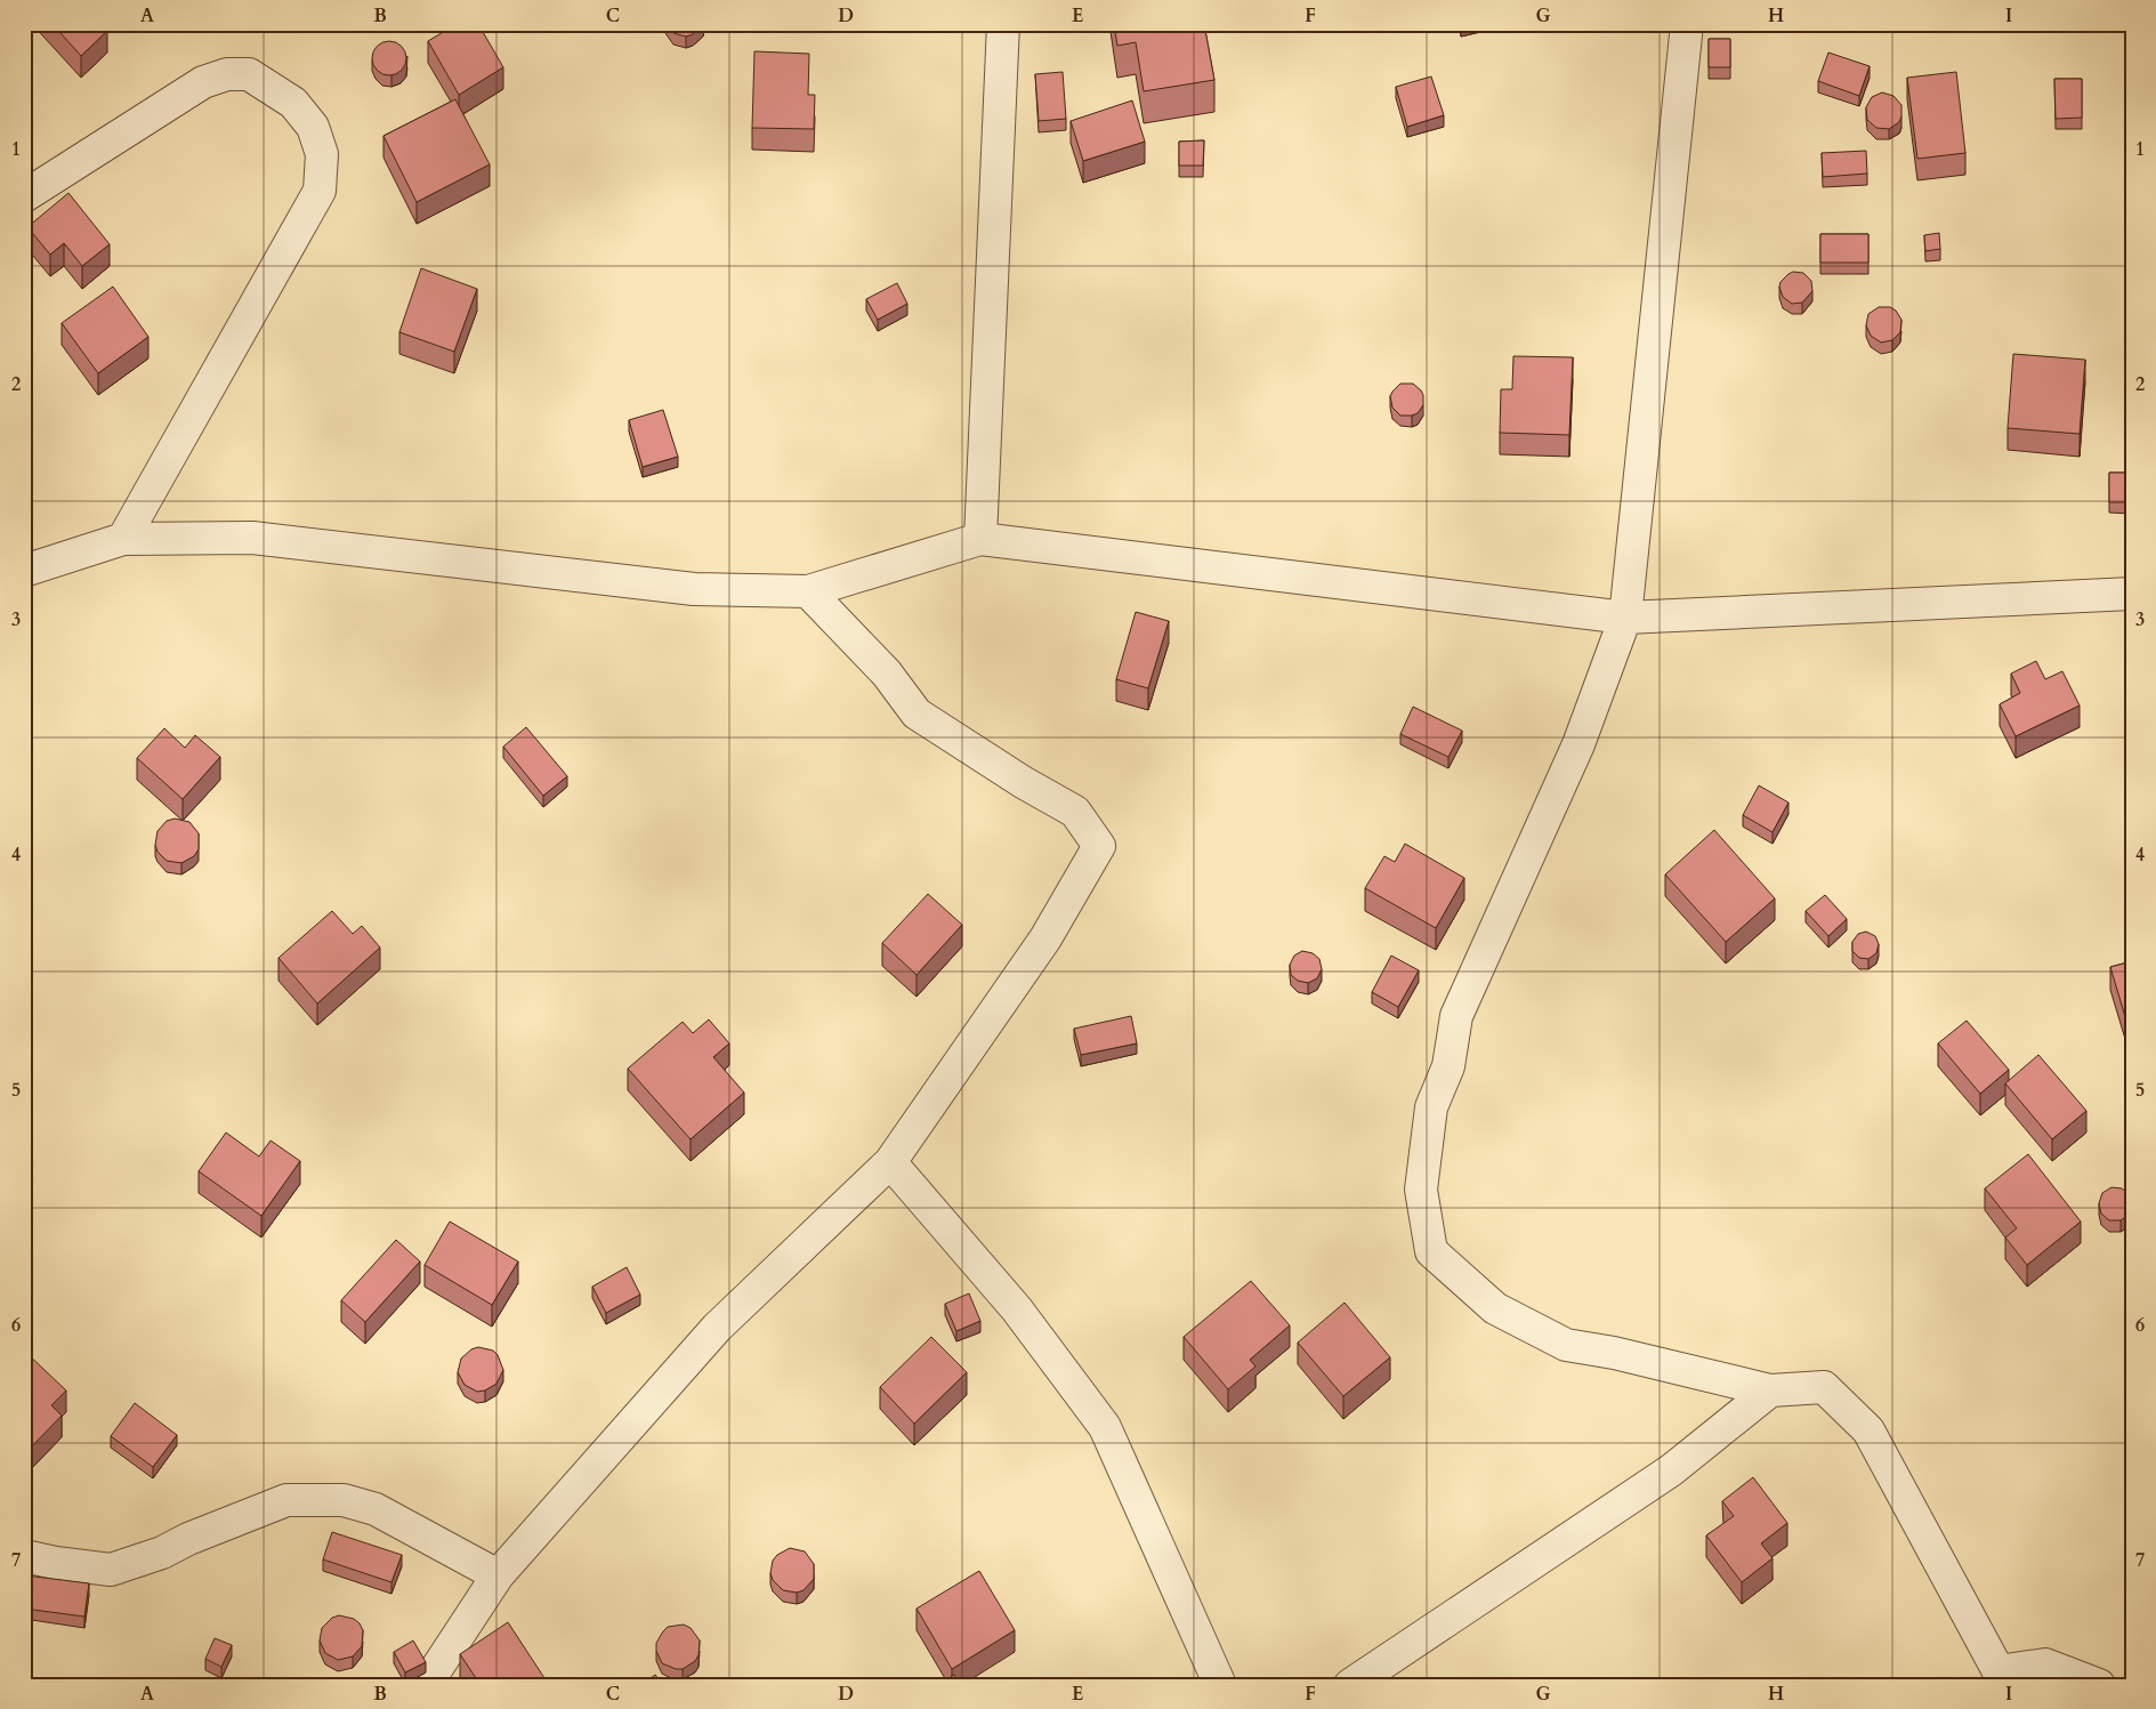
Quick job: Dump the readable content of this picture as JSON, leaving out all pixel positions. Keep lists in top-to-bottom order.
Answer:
{
  "grid": {
    "columns": [
      "A",
      "B",
      "C",
      "D",
      "E",
      "F",
      "G",
      "H",
      "I"
    ],
    "rows": [
      "1",
      "2",
      "3",
      "4",
      "5",
      "6",
      "7"
    ]
  }
}
